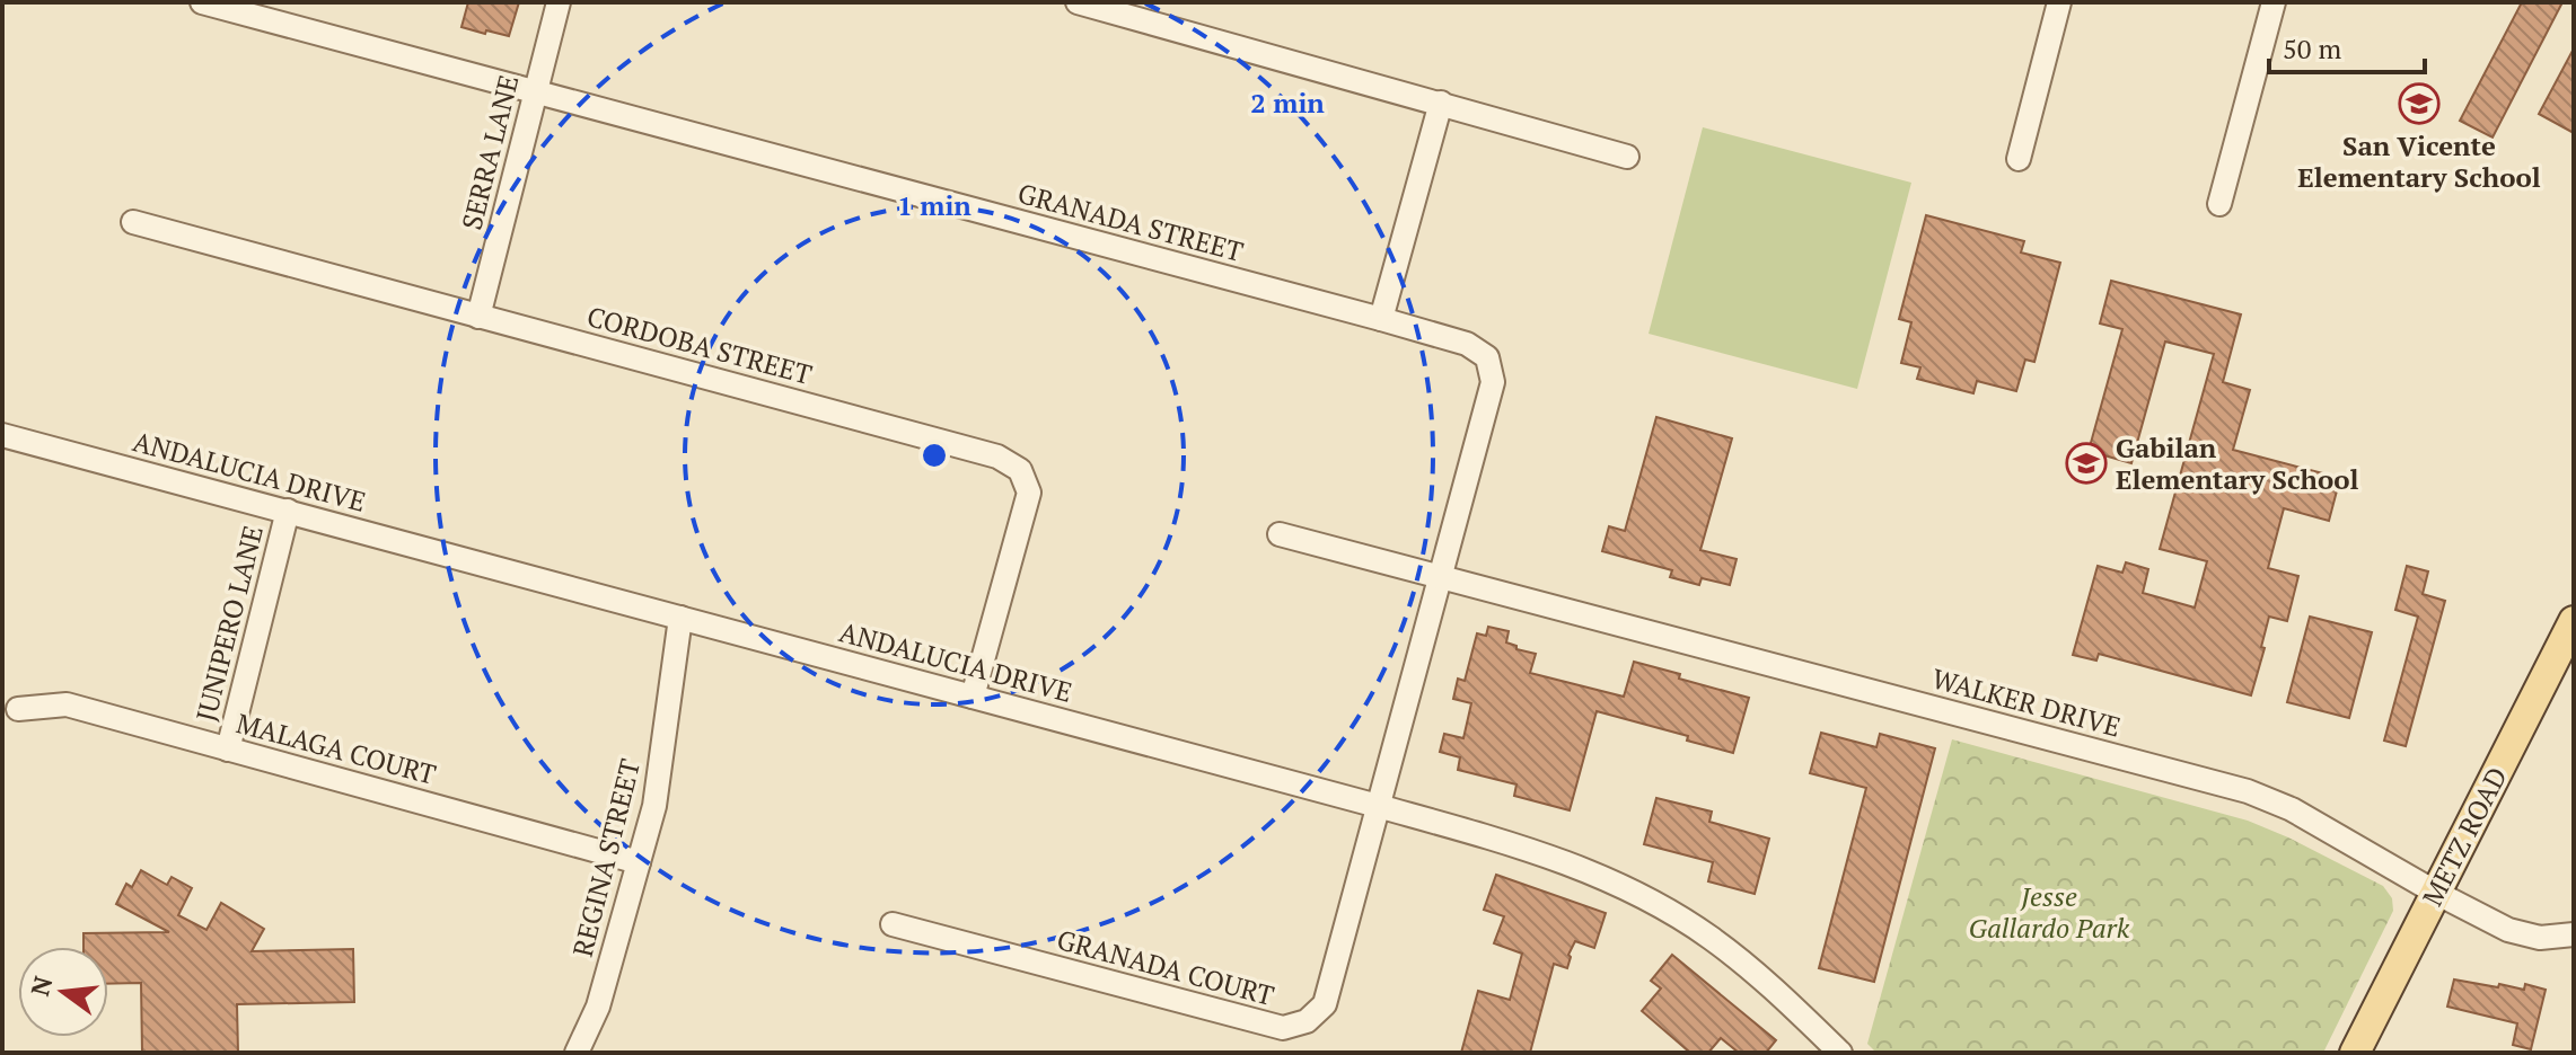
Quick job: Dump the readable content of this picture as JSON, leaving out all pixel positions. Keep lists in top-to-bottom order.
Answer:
{
  "streets": {
    "main road": ["METZ ROAD"],
    "street": [
      "SERRA LANE",
      "GRANADA STREET",
      "CORDOBA STREET",
      "ANDALUCIA DRIVE",
      "JUNIPERO LANE",
      "WALKER DRIVE",
      "MALAGA COURT",
      "REGINA STREET",
      "GRANADA COURT"
    ]
  },
  "crossings": [
    ["SERRA LANE", "GRANADA STREET"],
    ["SERRA LANE", "CORDOBA STREET"],
    ["GRANADA STREET", "ANDALUCIA DRIVE"],
    ["GRANADA STREET", "WALKER DRIVE"],
    ["GRANADA STREET", "GRANADA COURT"],
    ["CORDOBA STREET", "ANDALUCIA DRIVE"],
    ["ANDALUCIA DRIVE", "JUNIPERO LANE"],
    ["ANDALUCIA DRIVE", "REGINA STREET"],
    ["ANDALUCIA DRIVE", "GRANADA COURT"],
    ["JUNIPERO LANE", "MALAGA COURT"],
    ["WALKER DRIVE", "METZ ROAD"],
    ["MALAGA COURT", "REGINA STREET"]
  ],
  "parks": ["Jesse Gallardo Park"],
  "places": {
    "school or university": ["San Vicente Elementary School", "Gabilan Elementary School"]
  },
  "scale_bar": "50 m",
  "north": "left",
  "rings": ["2 min", "1 min"]
}
